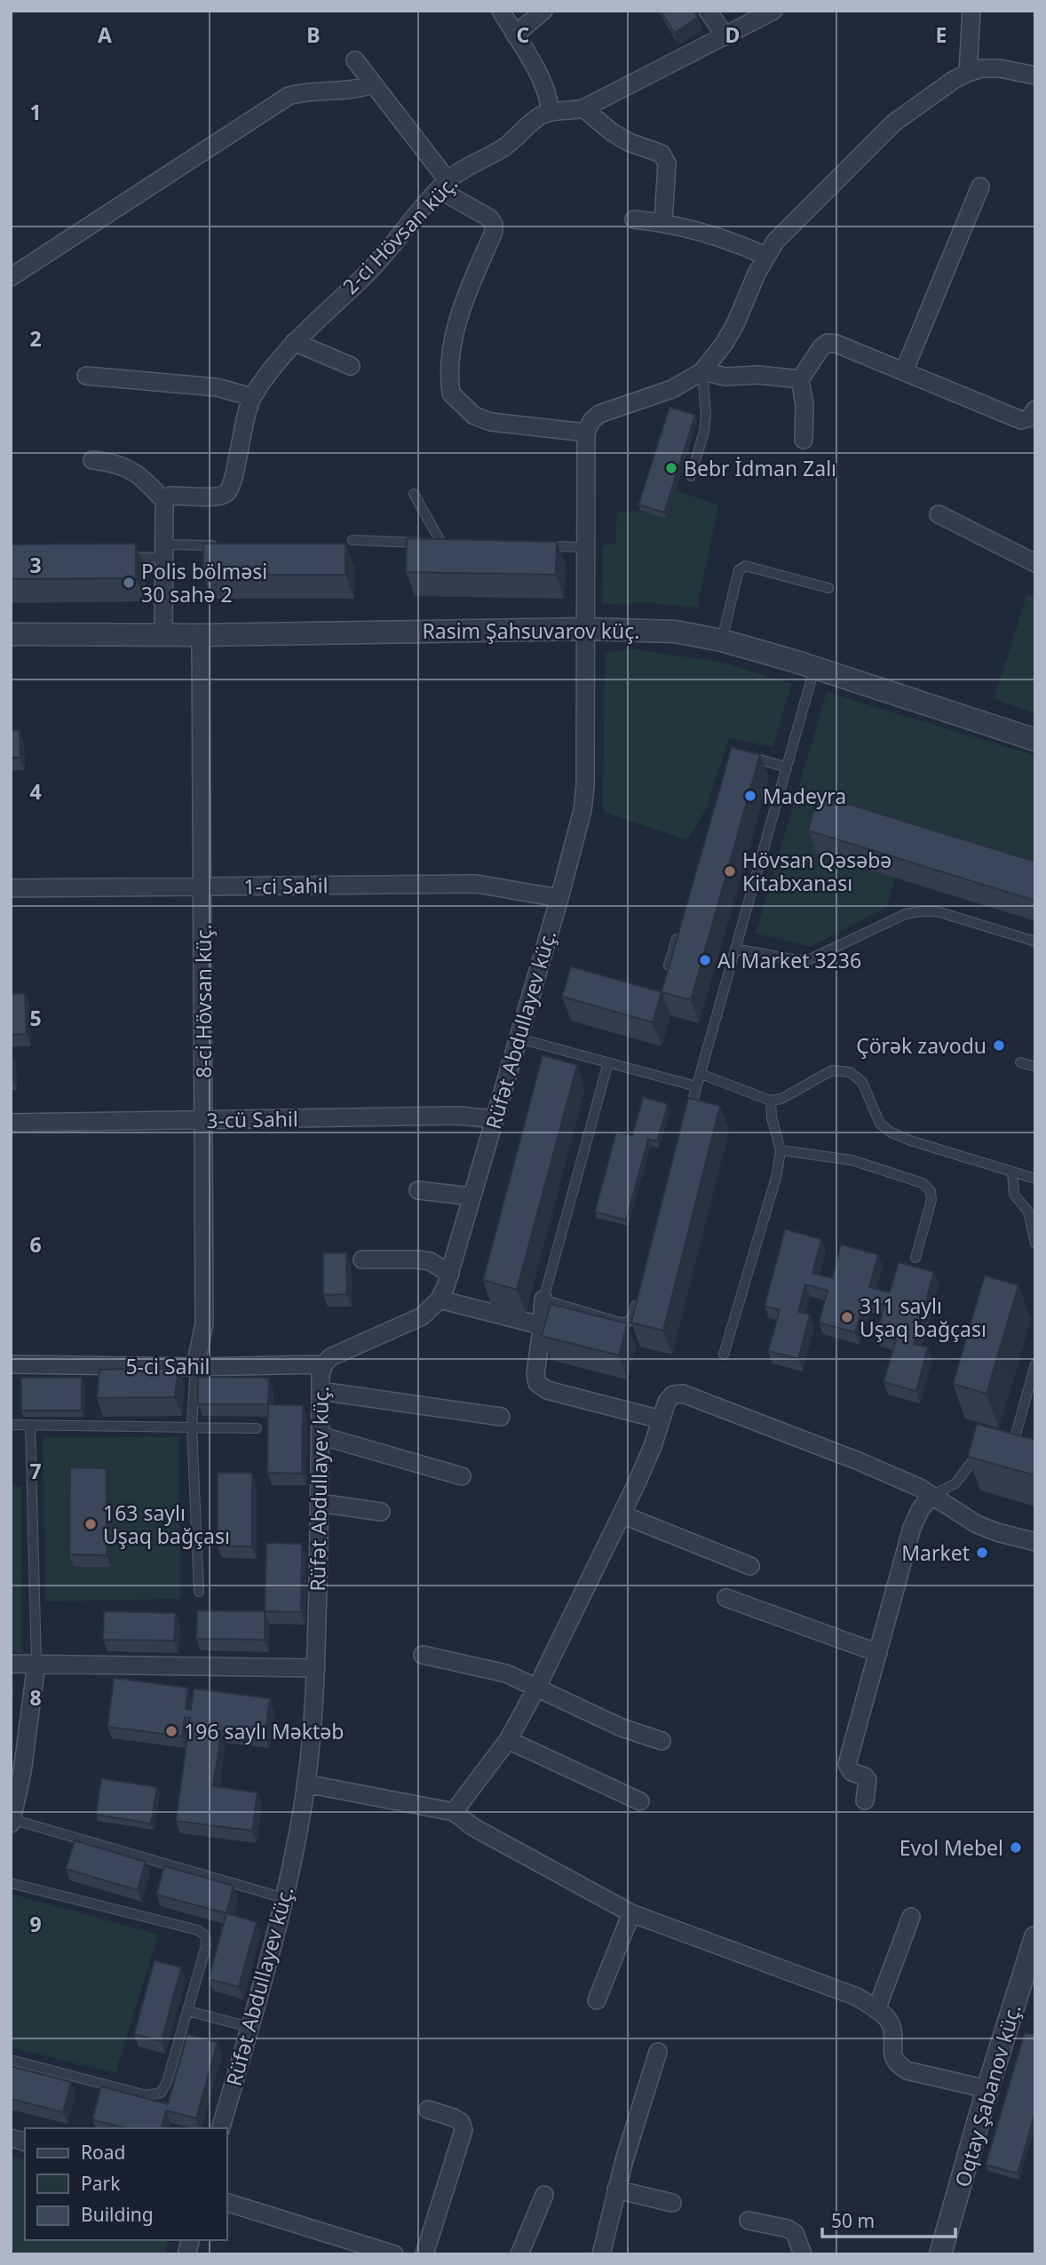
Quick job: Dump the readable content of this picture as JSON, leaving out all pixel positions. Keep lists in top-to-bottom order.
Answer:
{
  "streets": {
    "street": [
      "2-ci Hövsan küç.",
      "Rasim Şahsuvarov küç.",
      "1-ci Sahil",
      "8-ci Hövsan küç.",
      "Rüfət Abdullayev küç.",
      "3-cü Sahil",
      "5-ci Sahil",
      "Oqtay Şabanov küç."
    ]
  },
  "crossings": [
    ["Rasim Şahsuvarov küç.", "8-ci Hövsan küç."],
    ["Rasim Şahsuvarov küç.", "Rüfət Abdullayev küç."],
    ["1-ci Sahil", "8-ci Hövsan küç."],
    ["1-ci Sahil", "Rüfət Abdullayev küç."],
    ["8-ci Hövsan küç.", "3-cü Sahil"],
    ["8-ci Hövsan küç.", "5-ci Sahil"],
    ["Rüfət Abdullayev küç.", "3-cü Sahil"],
    ["Rüfət Abdullayev küç.", "5-ci Sahil"]
  ],
  "places": [
    "Bebr İdman Zalı",
    "Polis bölməsi 30 sahə 2",
    "Madeyra",
    "Hövsan Qəsəbə Kitabxanası",
    "Al Market 3236",
    "Çörək zavodu",
    "311 saylı Uşaq bağçası",
    "163 saylı Uşaq bağçası",
    "Market",
    "196 saylı Məktəb",
    "Evol Mebel"
  ],
  "legend": ["Road", "Park", "Building"],
  "scale_bar": "50 m",
  "grid": {
    "columns": [
      "A",
      "B",
      "C",
      "D",
      "E"
    ],
    "rows": [
      "1",
      "2",
      "3",
      "4",
      "5",
      "6",
      "7",
      "8",
      "9"
    ]
  }
}
